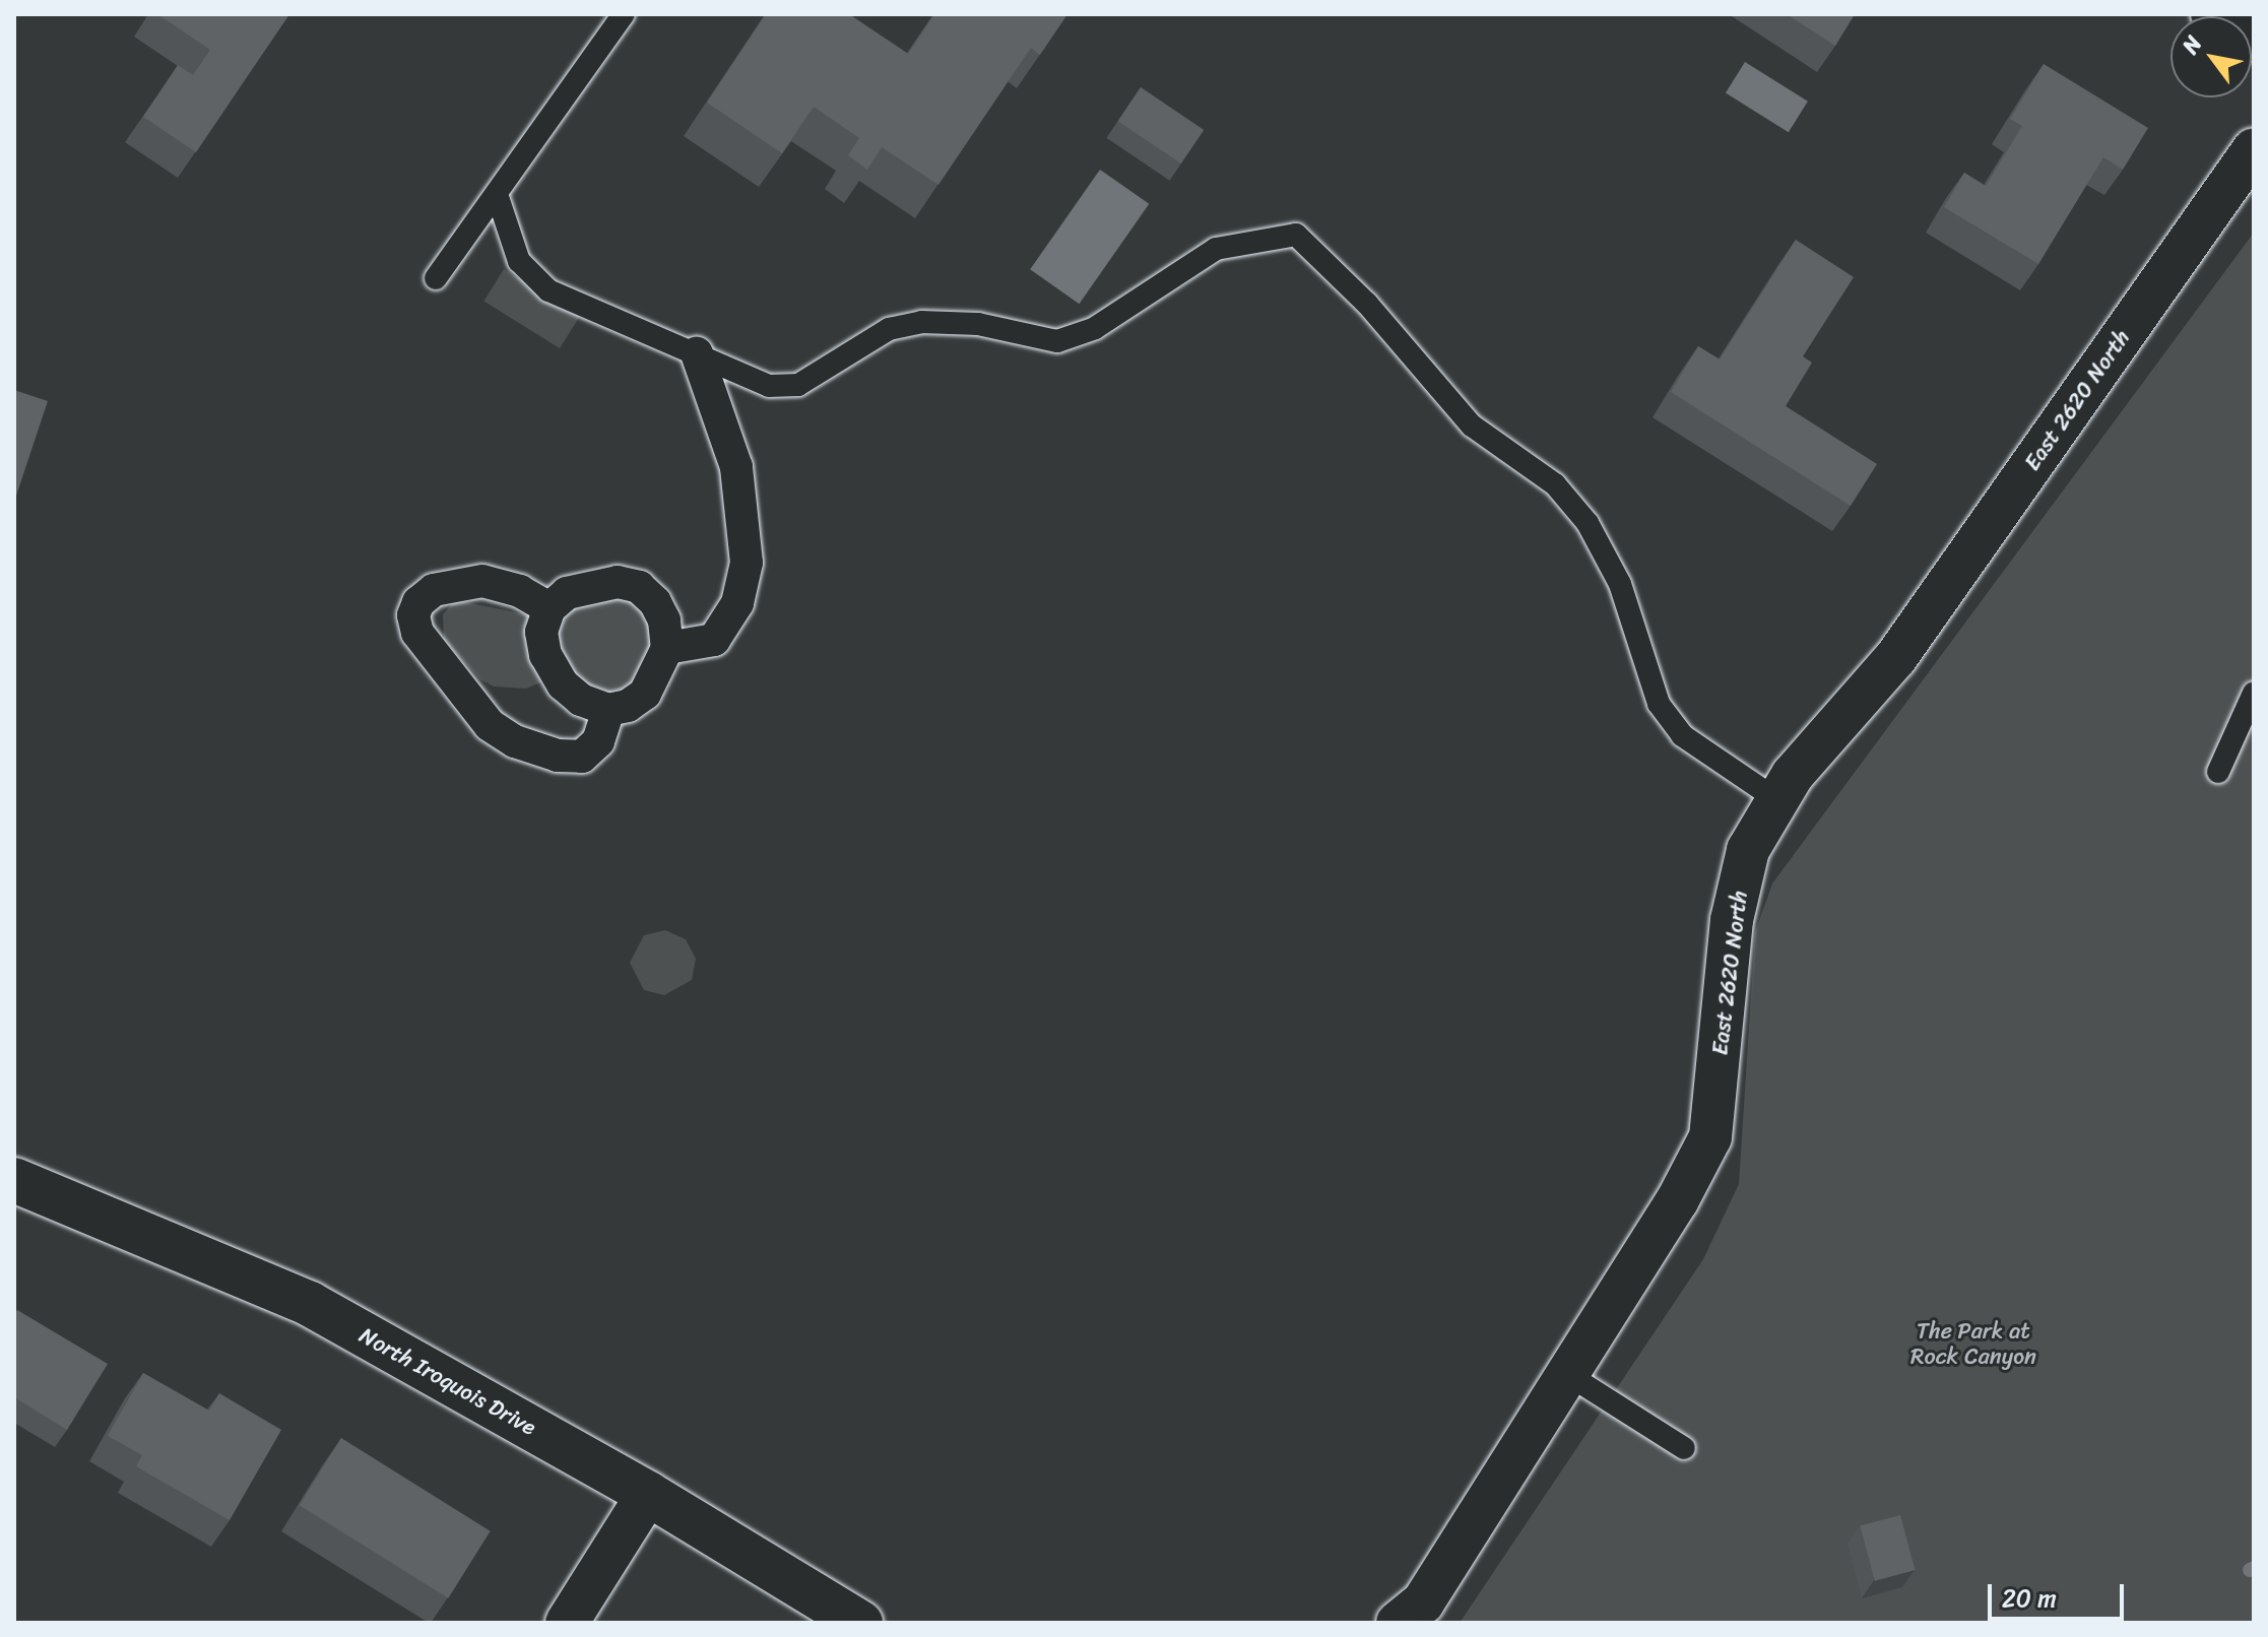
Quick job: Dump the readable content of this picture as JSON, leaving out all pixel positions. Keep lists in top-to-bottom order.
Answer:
{
  "streets": {
    "street": ["East 2620 North", "North Iroquois Drive"]
  },
  "parks": ["The Park at Rock Canyon"],
  "scale_bar": "20 m",
  "north": "top left"
}
